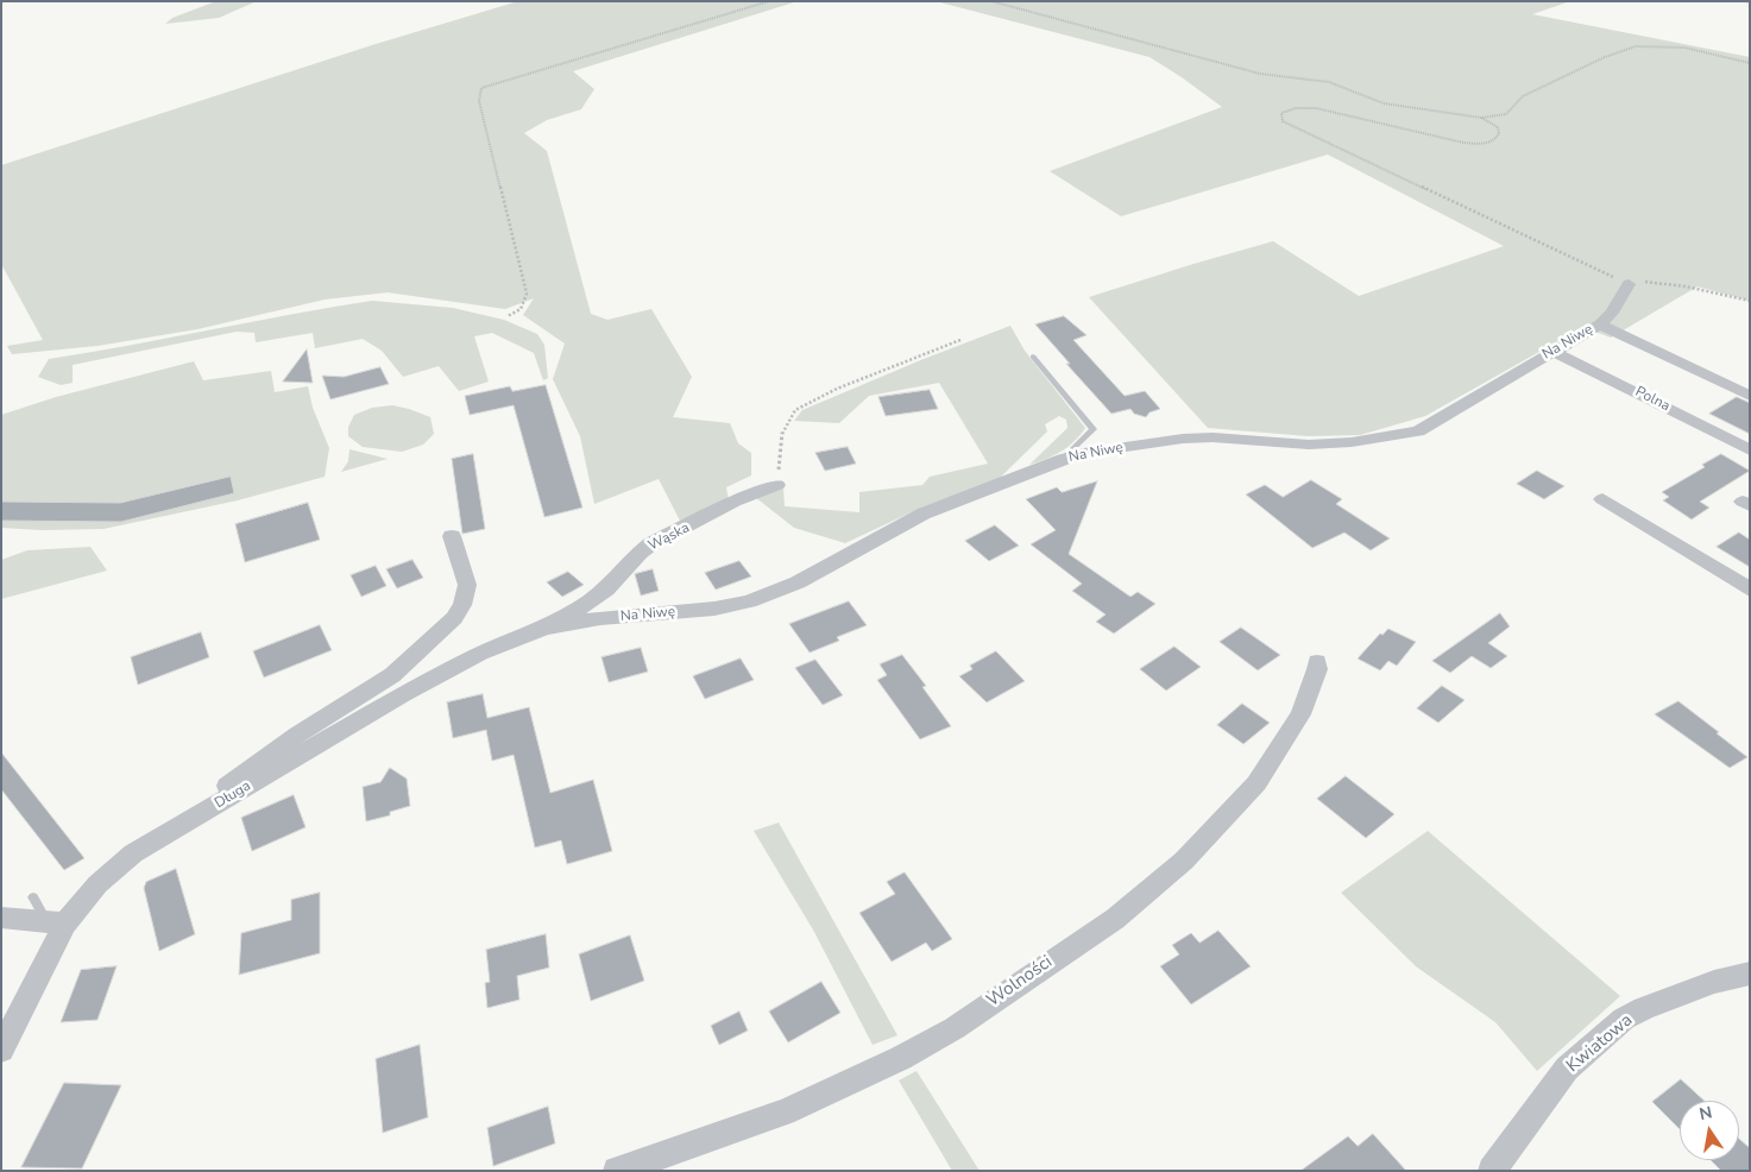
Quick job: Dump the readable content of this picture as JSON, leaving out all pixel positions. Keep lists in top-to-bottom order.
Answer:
{
  "streets": {
    "street": [
      "Na Niwę",
      "Polna",
      "Wąska",
      "Długa",
      "Wolności",
      "Kwiatowa"
    ]
  },
  "crossings": [
    ["Na Niwę", "Polna"],
    ["Na Niwę", "Wąska"],
    ["Na Niwę", "Długa"],
    ["Wąska", "Długa"]
  ],
  "north": "top"
}
